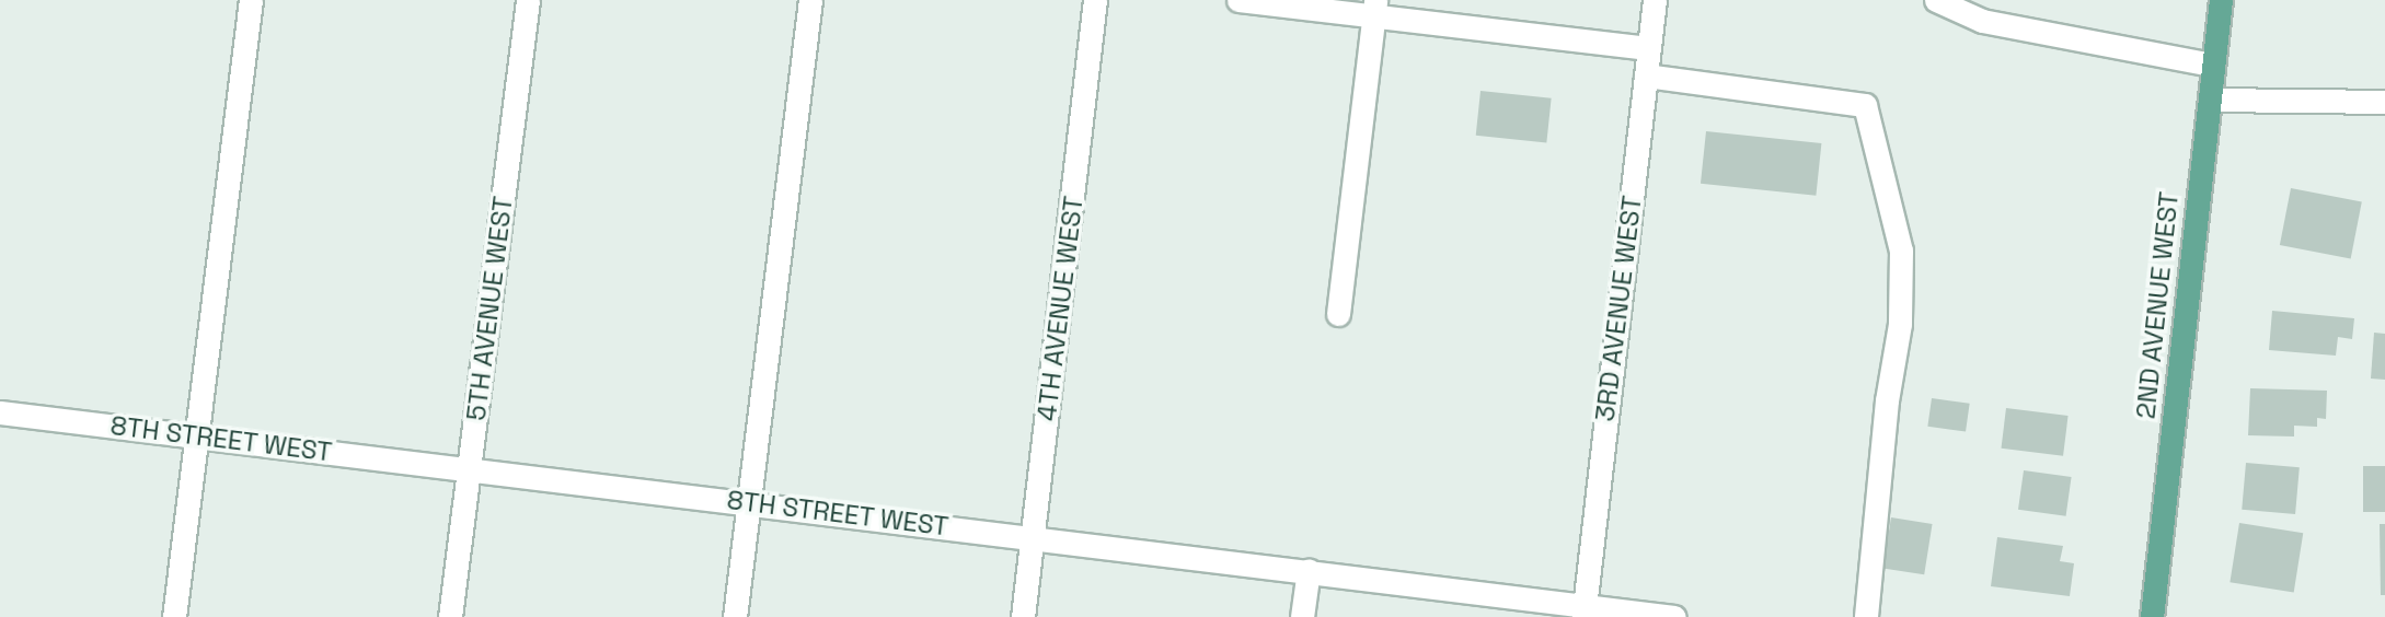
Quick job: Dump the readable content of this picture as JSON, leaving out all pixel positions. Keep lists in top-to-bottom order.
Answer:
{
  "streets": {
    "main road": ["2ND AVENUE WEST"],
    "street": [
      "5TH AVENUE WEST",
      "4TH AVENUE WEST",
      "3RD AVENUE WEST",
      "8TH STREET WEST"
    ]
  },
  "crossings": [
    ["5TH AVENUE WEST", "8TH STREET WEST"],
    ["4TH AVENUE WEST", "8TH STREET WEST"],
    ["3RD AVENUE WEST", "8TH STREET WEST"]
  ]
}
